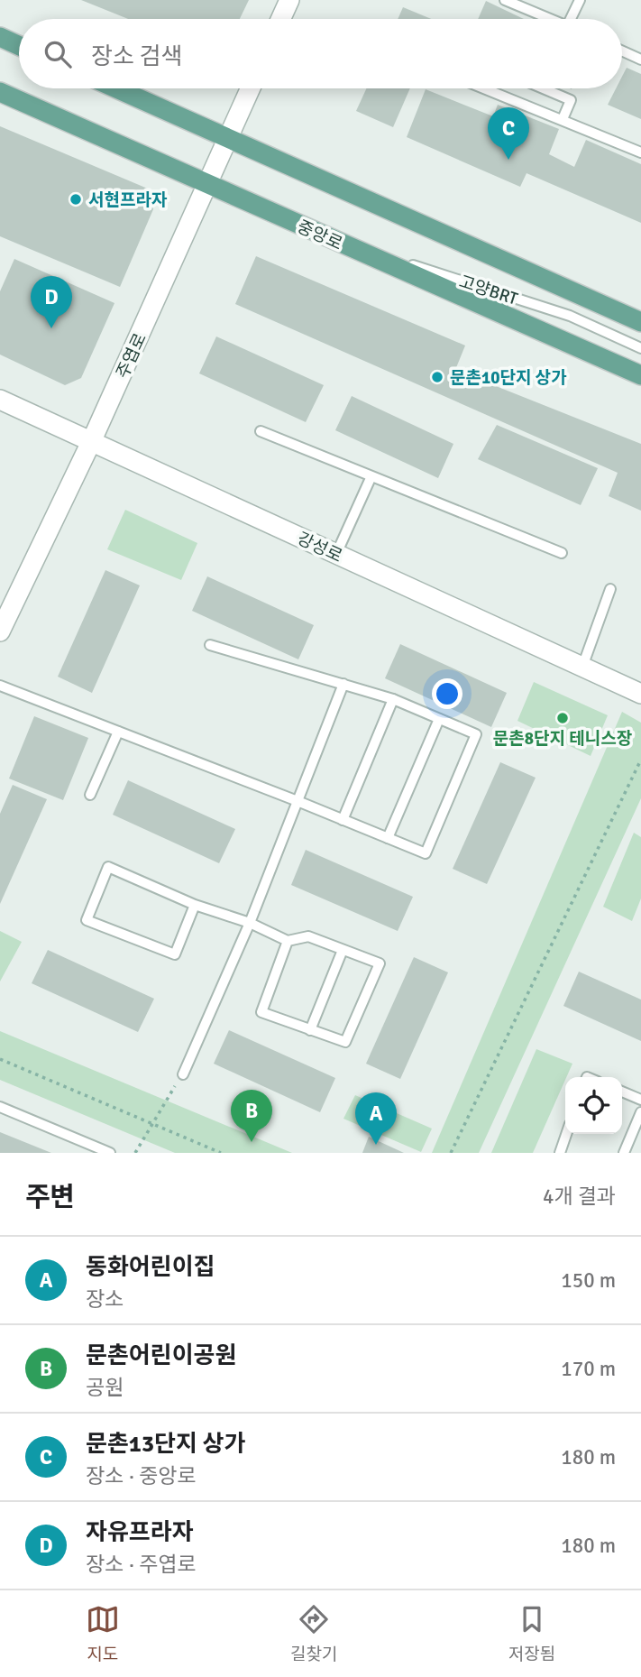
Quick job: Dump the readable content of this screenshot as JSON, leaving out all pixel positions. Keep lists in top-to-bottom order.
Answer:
{
  "streets": {
    "main road": ["중앙로"],
    "street": ["주엽로", "강성로"],
    "lane": ["고양BRT"]
  },
  "crossings": [
    ["중앙로", "고양BRT"],
    ["중앙로", "주엽로"],
    ["주엽로", "강성로"]
  ],
  "places": ["서현프라자", "문촌10단지 상가", "문촌8단지 테니스장"],
  "page": {
    "search": "장소 검색",
    "pins": [
      "C",
      "D",
      "B",
      "A"
    ],
    "heading": ["주변", "4개 결과"],
    "list": [
      {
        "mark": "A",
        "name": "동화어린이집",
        "note": "장소",
        "value": "150 m"
      },
      {
        "mark": "B",
        "name": "문촌어린이공원",
        "note": "공원",
        "value": "170 m"
      },
      {
        "mark": "C",
        "name": "문촌13단지 상가",
        "note": "장소 · 중앙로",
        "value": "180 m"
      },
      {
        "mark": "D",
        "name": "자유프라자",
        "note": "장소 · 주엽로",
        "value": "180 m"
      }
    ],
    "nav": ["지도", "길찾기", "저장됨"]
  }
}
